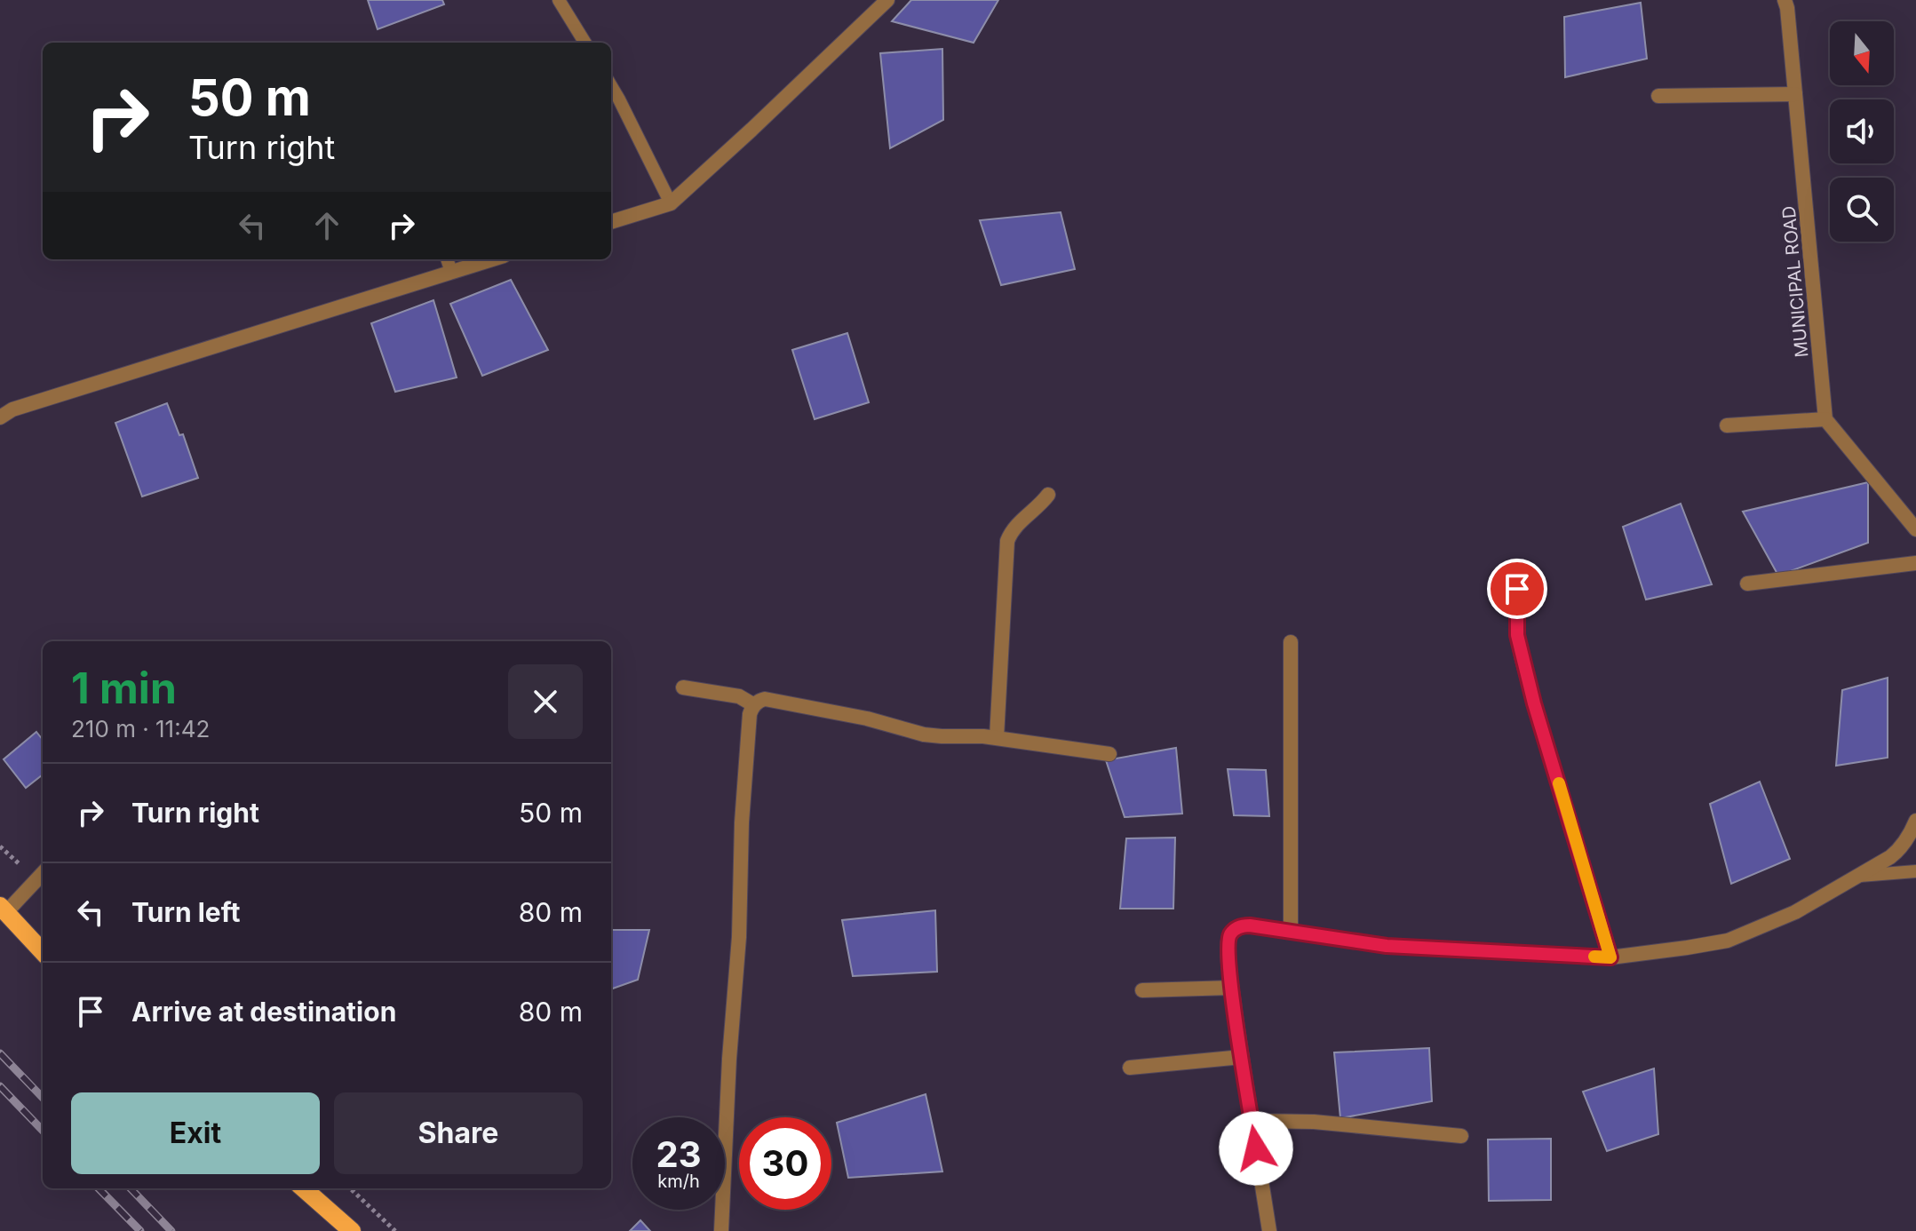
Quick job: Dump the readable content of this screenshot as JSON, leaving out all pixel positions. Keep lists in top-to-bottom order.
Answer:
{
  "streets": {
    "street": ["MUNICIPAL ROAD"]
  },
  "north": "bottom",
  "page": {
    "turn": ["50 m", "Turn right"],
    "heading": ["1 min", "210 m · 11:42"],
    "list": [
      {
        "name": "Turn right",
        "value": "50 m"
      },
      {
        "name": "Turn left",
        "value": "80 m"
      },
      {
        "name": "Arrive at destination",
        "value": "80 m"
      }
    ],
    "buttons": ["Exit", "Share"],
    "speed": "23 km/h",
    "limit": "30"
  }
}
